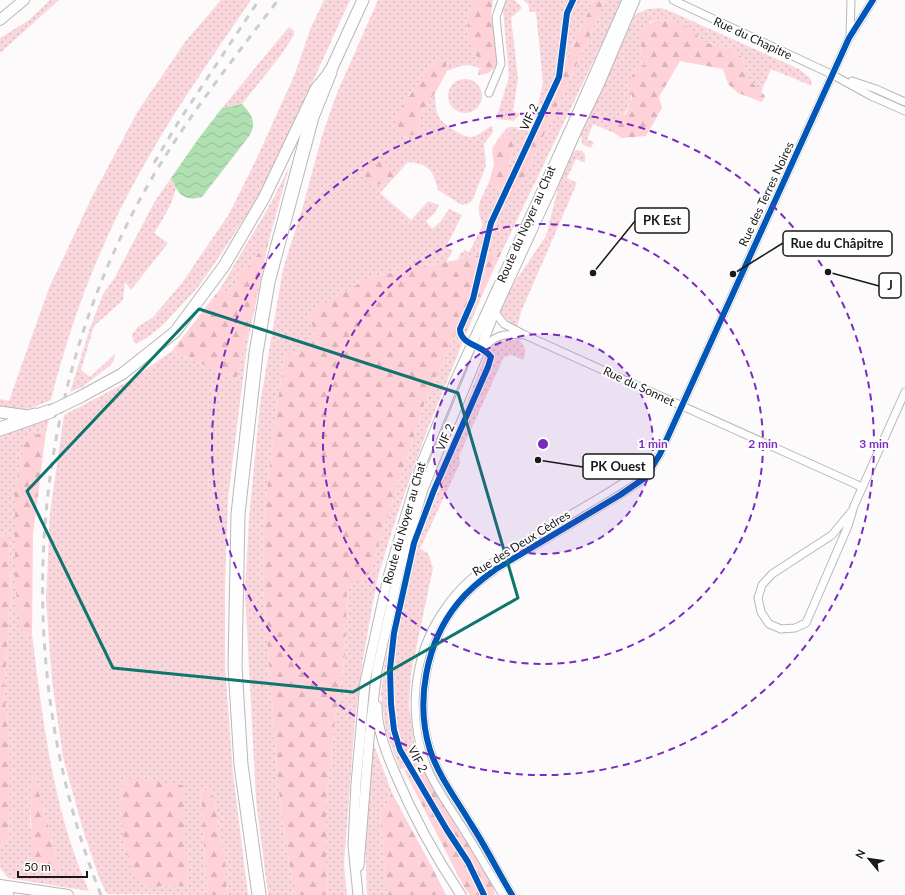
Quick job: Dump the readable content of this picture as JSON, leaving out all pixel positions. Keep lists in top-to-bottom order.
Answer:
{
  "streets": {
    "street": [
      "Rue du Chapitre",
      "Rue des Terres Noires",
      "Route du Noyer au Chat",
      "Rue du Sonnet",
      "Rue des Deux Cèdres"
    ],
    "cycle path": ["VIF 2"]
  },
  "crossings": [
    ["Rue du Chapitre", "Rue des Terres Noires"],
    ["Rue des Terres Noires", "Rue du Sonnet"],
    ["Rue des Terres Noires", "Rue des Deux Cèdres"],
    ["Route du Noyer au Chat", "Rue du Sonnet"]
  ],
  "places": [
    "J",
    "PK Est",
    "Rue du Châpitre",
    "PK Ouest"
  ],
  "scale_bar": "50 m",
  "north": "top left",
  "rings": ["1 min", "2 min", "3 min"]
}
